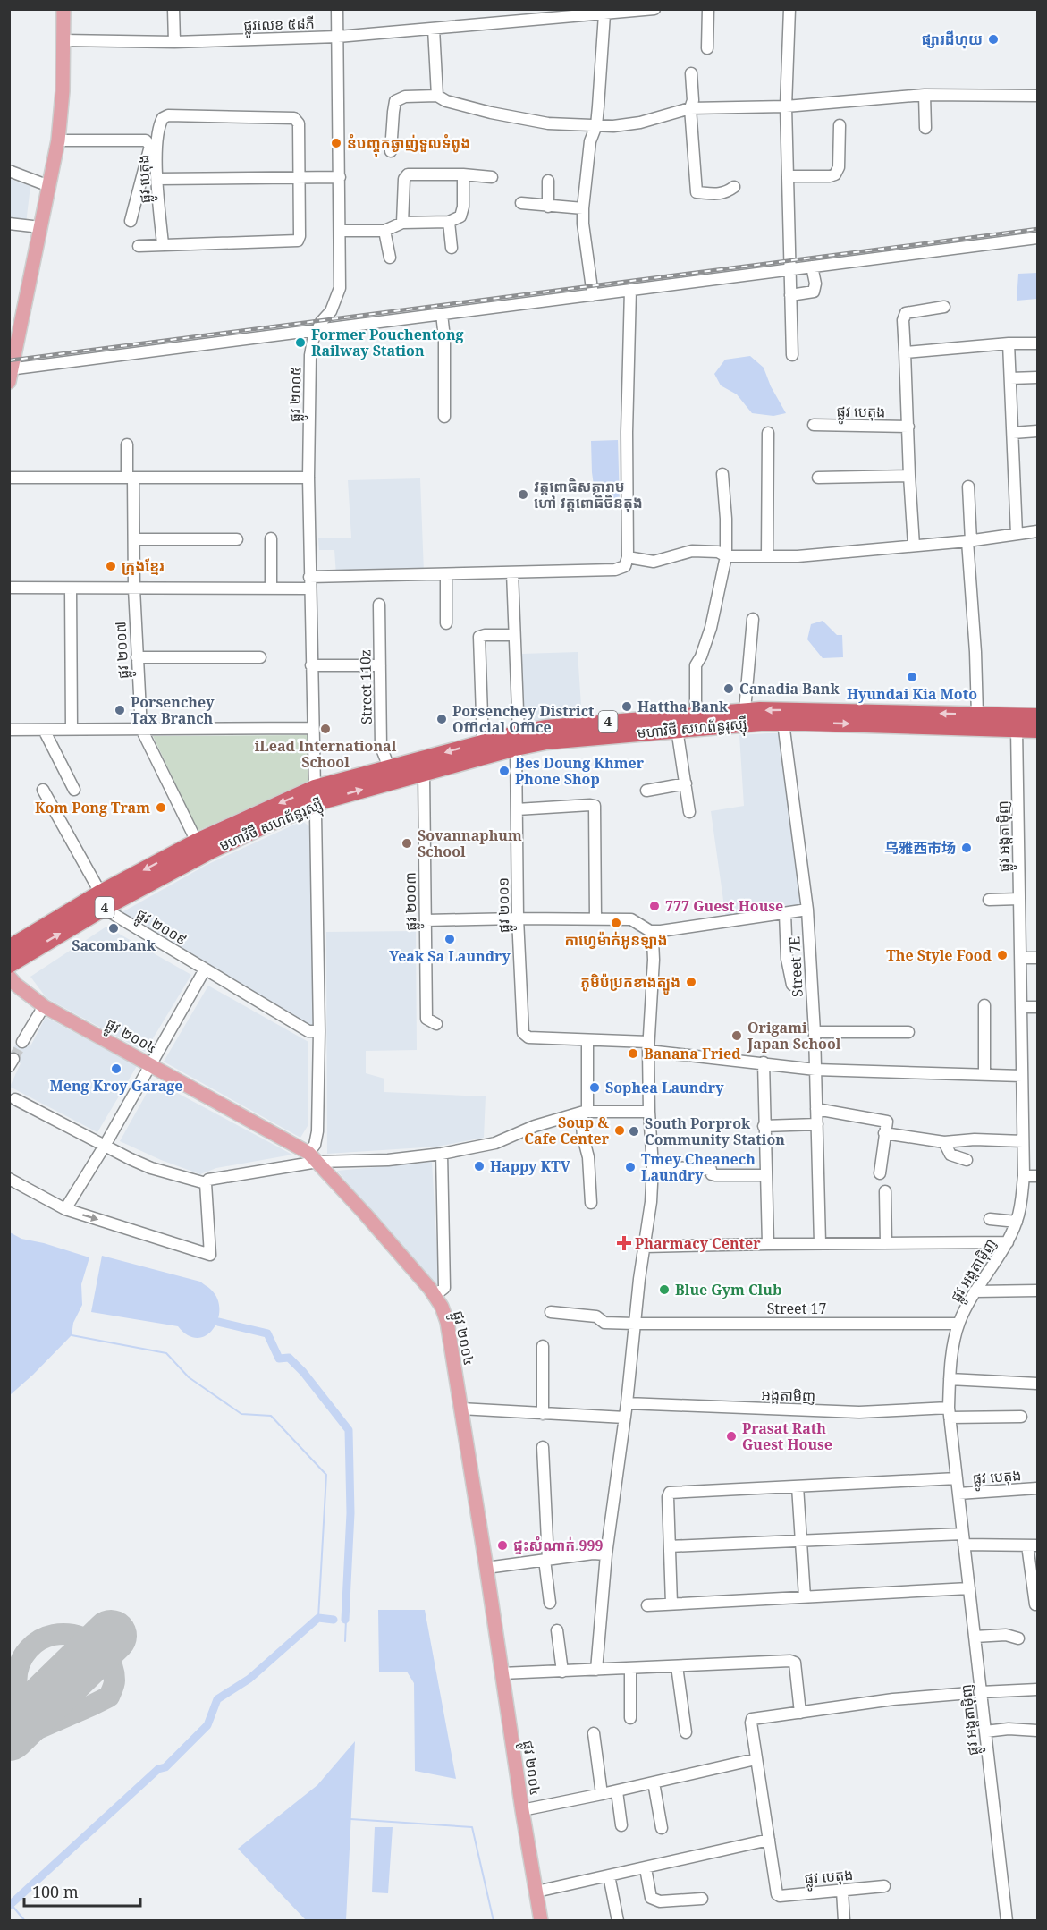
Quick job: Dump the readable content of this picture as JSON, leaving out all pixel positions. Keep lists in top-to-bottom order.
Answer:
{
  "streets": {
    "highway": ["4", "មហាវិថី សហព័ន្ធរុស្ស៊ី"],
    "main road": ["ផ្លូវ ២០០៤"],
    "street": [
      "ផ្លូវលេខ ៥៨ភី",
      "ផ្លូវ បេតុង",
      "ផ្លូវ ២០០៥",
      "ផ្លូវ ២០០៧",
      "Street 110z",
      "ផ្លូវ អង្តតាម៉ិញ",
      "ផ្លូវ ២០០៣",
      "ផ្លូវ ២០០១",
      "ផ្លូវ ២០០៩",
      "Street 7E",
      "Street 17",
      "អង្គតាមិញ"
    ]
  },
  "crossings": [
    ["ផ្លូវលេខ ៥៨ភី", "ផ្លូវ ២០០៥"],
    ["ផ្លូវ បេតុង", "ផ្លូវ អង្តតាម៉ិញ"],
    ["ផ្លូវ ២០០៥", "មហាវិថី សហព័ន្ធរុស្ស៊ី"],
    ["ផ្លូវ ២០០៧", "មហាវិថី សហព័ន្ធរុស្ស៊ី"],
    ["Street 110z", "មហាវិថី សហព័ន្ធរុស្ស៊ី"],
    ["មហាវិថី សហព័ន្ធរុស្ស៊ី", "ផ្លូវ អង្តតាម៉ិញ"],
    ["មហាវិថី សហព័ន្ធរុស្ស៊ី", "ផ្លូវ ២០០៣"],
    ["មហាវិថី សហព័ន្ធរុស្ស៊ី", "ផ្លូវ ២០០១"],
    ["មហាវិថី សហព័ន្ធរុស្ស៊ី", "ផ្លូវ ២០០៩"],
    ["មហាវិថី សហព័ន្ធរុស្ស៊ី", "Street 7E"],
    ["ផ្លូវ អង្តតាម៉ិញ", "Street 17"],
    ["ផ្លូវ អង្តតាម៉ិញ", "អង្គតាមិញ"]
  ],
  "places": {
    "other": [
      "ផ្សារដីហុយ",
      "នំបញ្ចុកឆ្ងាញ់ទួលទំពូង",
      "Former Pouchentong Railway Station",
      "វត្តពោធិសត្តារាម ហៅ វត្តពោធិចិនតុង",
      "ក្រុងខ្មែរ",
      "Hyundai Kia Moto",
      "Canadia Bank",
      "Hattha Bank",
      "Porsenchey Tax Branch",
      "Porsenchey District Official Office",
      "iLead International School",
      "Bes Doung Khmer Phone Shop",
      "Kom Pong Tram",
      "Sovannaphum School",
      "乌雅西市场",
      "777 Guest House",
      "កាហ្វេម៉ាក់អូនឡាង",
      "Sacombank",
      "Yeak Sa Laundry",
      "The Style Food",
      "ភូមិប៉ប្រកខាងត្បូង",
      "Origami Japan School",
      "Banana Fried",
      "Meng Kroy Garage",
      "Sophea Laundry",
      "Soup & Cafe Center",
      "South Porprok Community Station",
      "Happy KTV",
      "Tmey Cheanech Laundry",
      "Blue Gym Club",
      "Prasat Rath Guest House",
      "ផ្ទះសំណាក់ 999"
    ],
    "health": ["Pharmacy Center"]
  },
  "scale_bar": "100 m"
}
